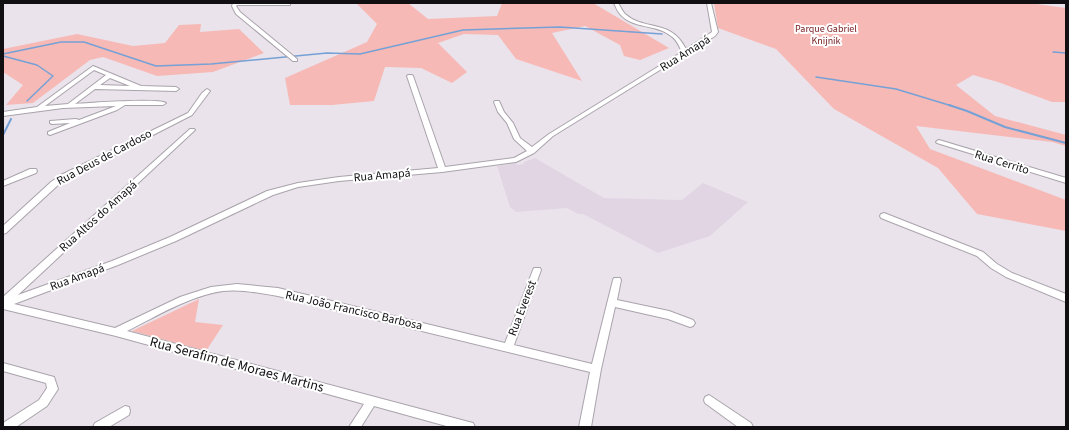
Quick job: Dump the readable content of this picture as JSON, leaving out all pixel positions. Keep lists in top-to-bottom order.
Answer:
{
  "streets": {
    "street": [
      "Rua Amapá",
      "Rua Deus de Cardoso",
      "Rua Cerrito",
      "Rua Altos do Amapá",
      "Rua Everest",
      "Rua João Francisco Barbosa",
      "Rua Serafim de Moraes Martins"
    ]
  },
  "crossings": [
    ["Rua Amapá", "Rua Altos do Amapá"],
    ["Rua Amapá", "Rua Serafim de Moraes Martins"],
    ["Rua Altos do Amapá", "Rua Serafim de Moraes Martins"],
    ["Rua Everest", "Rua João Francisco Barbosa"],
    ["Rua João Francisco Barbosa", "Rua Serafim de Moraes Martins"]
  ],
  "parks": ["Parque Gabriel Knijnik"]
}
